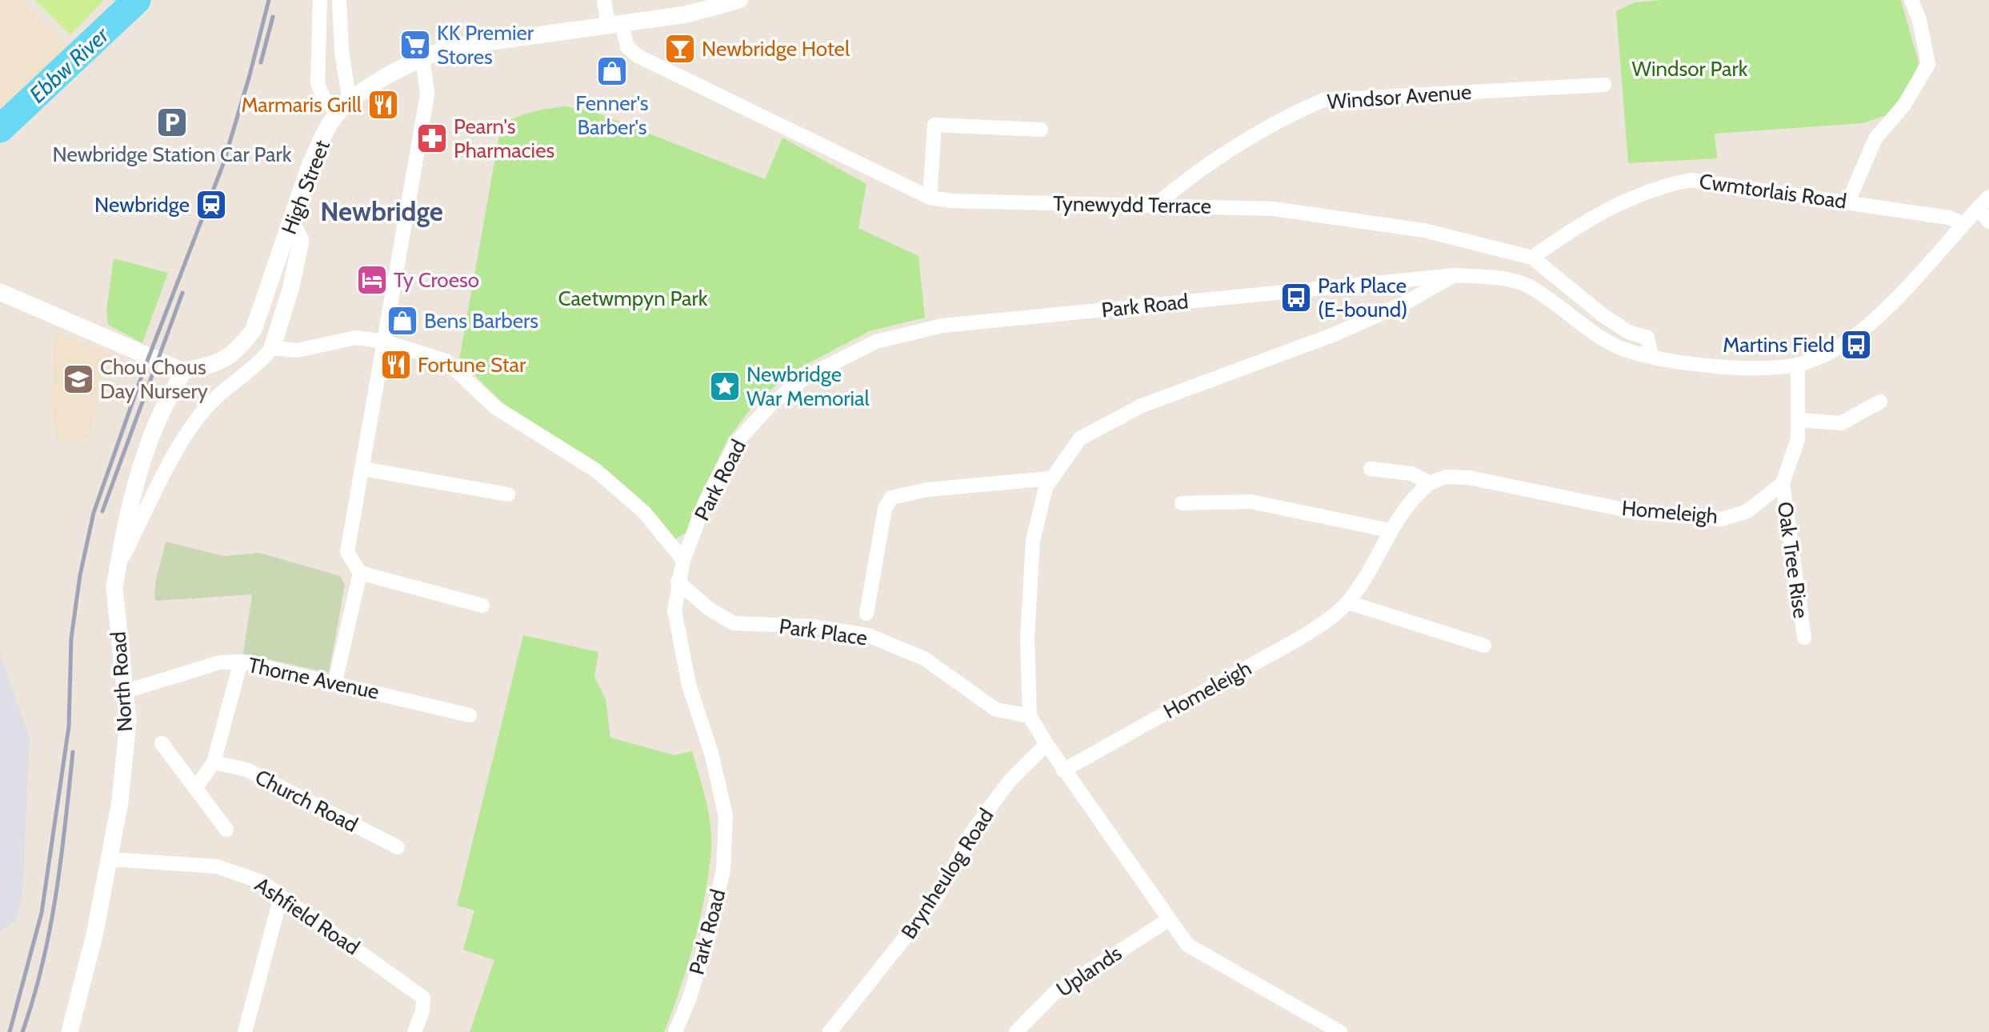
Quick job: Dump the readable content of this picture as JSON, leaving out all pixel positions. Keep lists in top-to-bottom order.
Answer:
{
  "streets": {
    "street": [
      "Windsor Avenue",
      "High Street",
      "Cwmtorlais Road",
      "Tynewydd Terrace",
      "Park Road",
      "Homeleigh",
      "Oak Tree Rise",
      "Park Place",
      "Thorne Avenue",
      "North Road",
      "Church Road",
      "Brynheulog Road",
      "Ashfield Road",
      "Uplands"
    ]
  },
  "crossings": [
    ["Windsor Avenue", "Tynewydd Terrace"],
    ["High Street", "North Road"],
    ["Cwmtorlais Road", "Tynewydd Terrace"],
    ["Cwmtorlais Road", "Park Road"],
    ["Tynewydd Terrace", "Park Road"],
    ["Park Road", "Park Place"],
    ["Homeleigh", "Oak Tree Rise"],
    ["Thorne Avenue", "North Road"],
    ["North Road", "Ashfield Road"]
  ],
  "districts": ["Newbridge"],
  "water": ["Ebbw River"],
  "parks": ["Windsor Park", "Caetwmpyn Park"],
  "places": {
    "supermarket": ["KK Premier Stores"],
    "bar": ["Newbridge Hotel"],
    "shop": ["Fenner's Barber's", "Bens Barbers"],
    "restaurant": ["Marmaris Grill", "Fortune Star"],
    "parking": ["Newbridge Station Car Park"],
    "pharmacy": ["Pearn's Pharmacies"],
    "station": ["Newbridge"],
    "hotel": ["Ty Croeso"],
    "bus stop": ["Park Place (E-bound)", "Martins Field"],
    "school or university": ["Chou Chous Day Nursery"],
    "place": ["Newbridge War Memorial"]
  }
}
